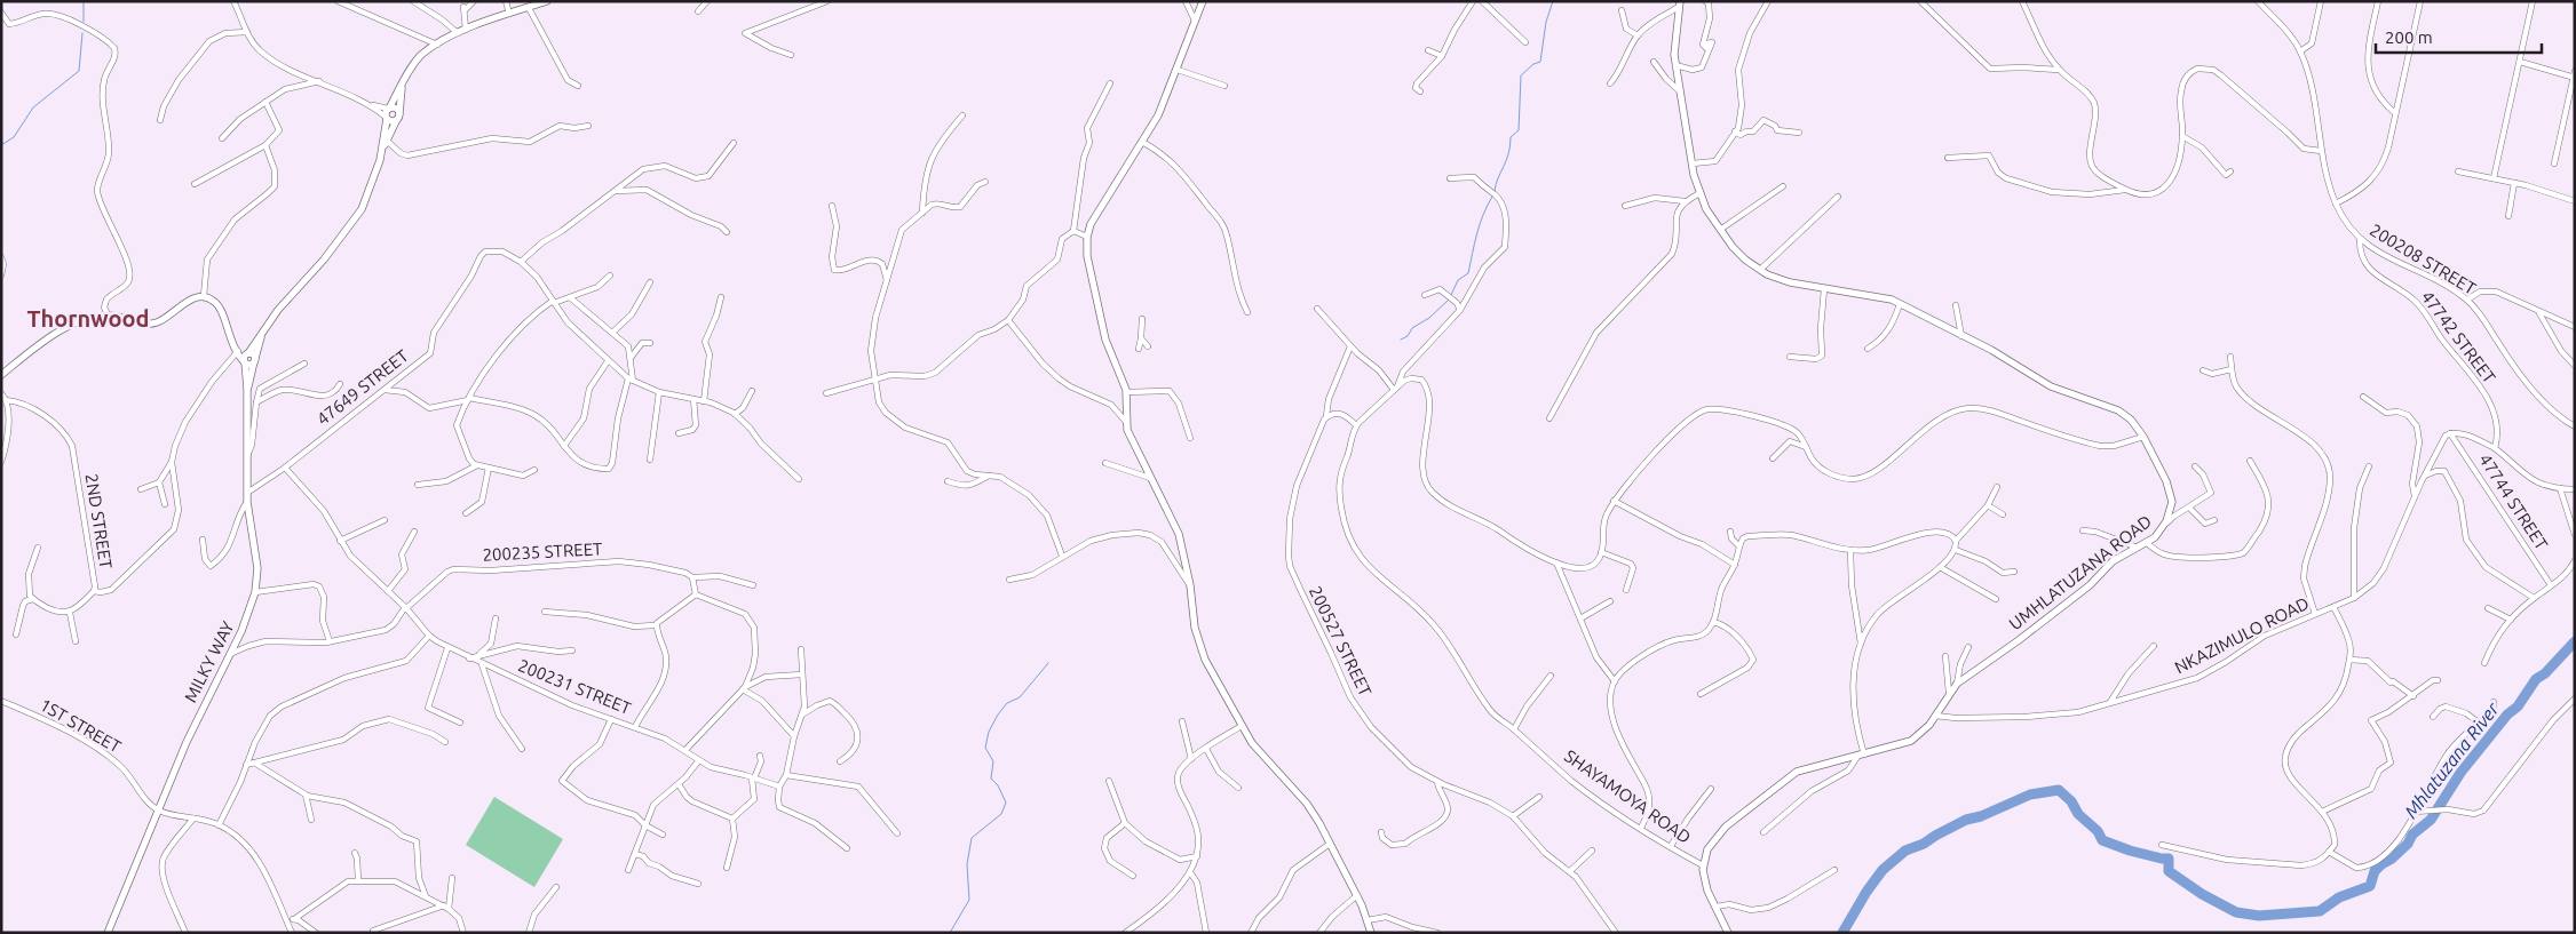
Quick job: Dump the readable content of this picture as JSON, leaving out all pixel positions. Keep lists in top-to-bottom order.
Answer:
{
  "streets": {
    "street": [
      "200208 STREET",
      "47742 STREET",
      "47649 STREET",
      "47744 STREET",
      "2ND STREET",
      "200235 STREET",
      "UMHLATUZANA ROAD",
      "NKAZIMULO ROAD",
      "200527 STREET",
      "MILKY WAY",
      "200231 STREET",
      "1ST STREET",
      "SHAYAMOYA ROAD"
    ]
  },
  "crossings": [
    ["200208 STREET", "47742 STREET"],
    ["47649 STREET", "MILKY WAY"],
    ["47649 STREET", "200231 STREET"],
    ["47744 STREET", "NKAZIMULO ROAD"],
    ["200235 STREET", "MILKY WAY"],
    ["200235 STREET", "200231 STREET"],
    ["UMHLATUZANA ROAD", "NKAZIMULO ROAD"],
    ["UMHLATUZANA ROAD", "SHAYAMOYA ROAD"],
    ["MILKY WAY", "1ST STREET"]
  ],
  "districts": ["Thornwood"],
  "water": ["Mhlatuzana River"],
  "scale_bar": "200 m"
}
